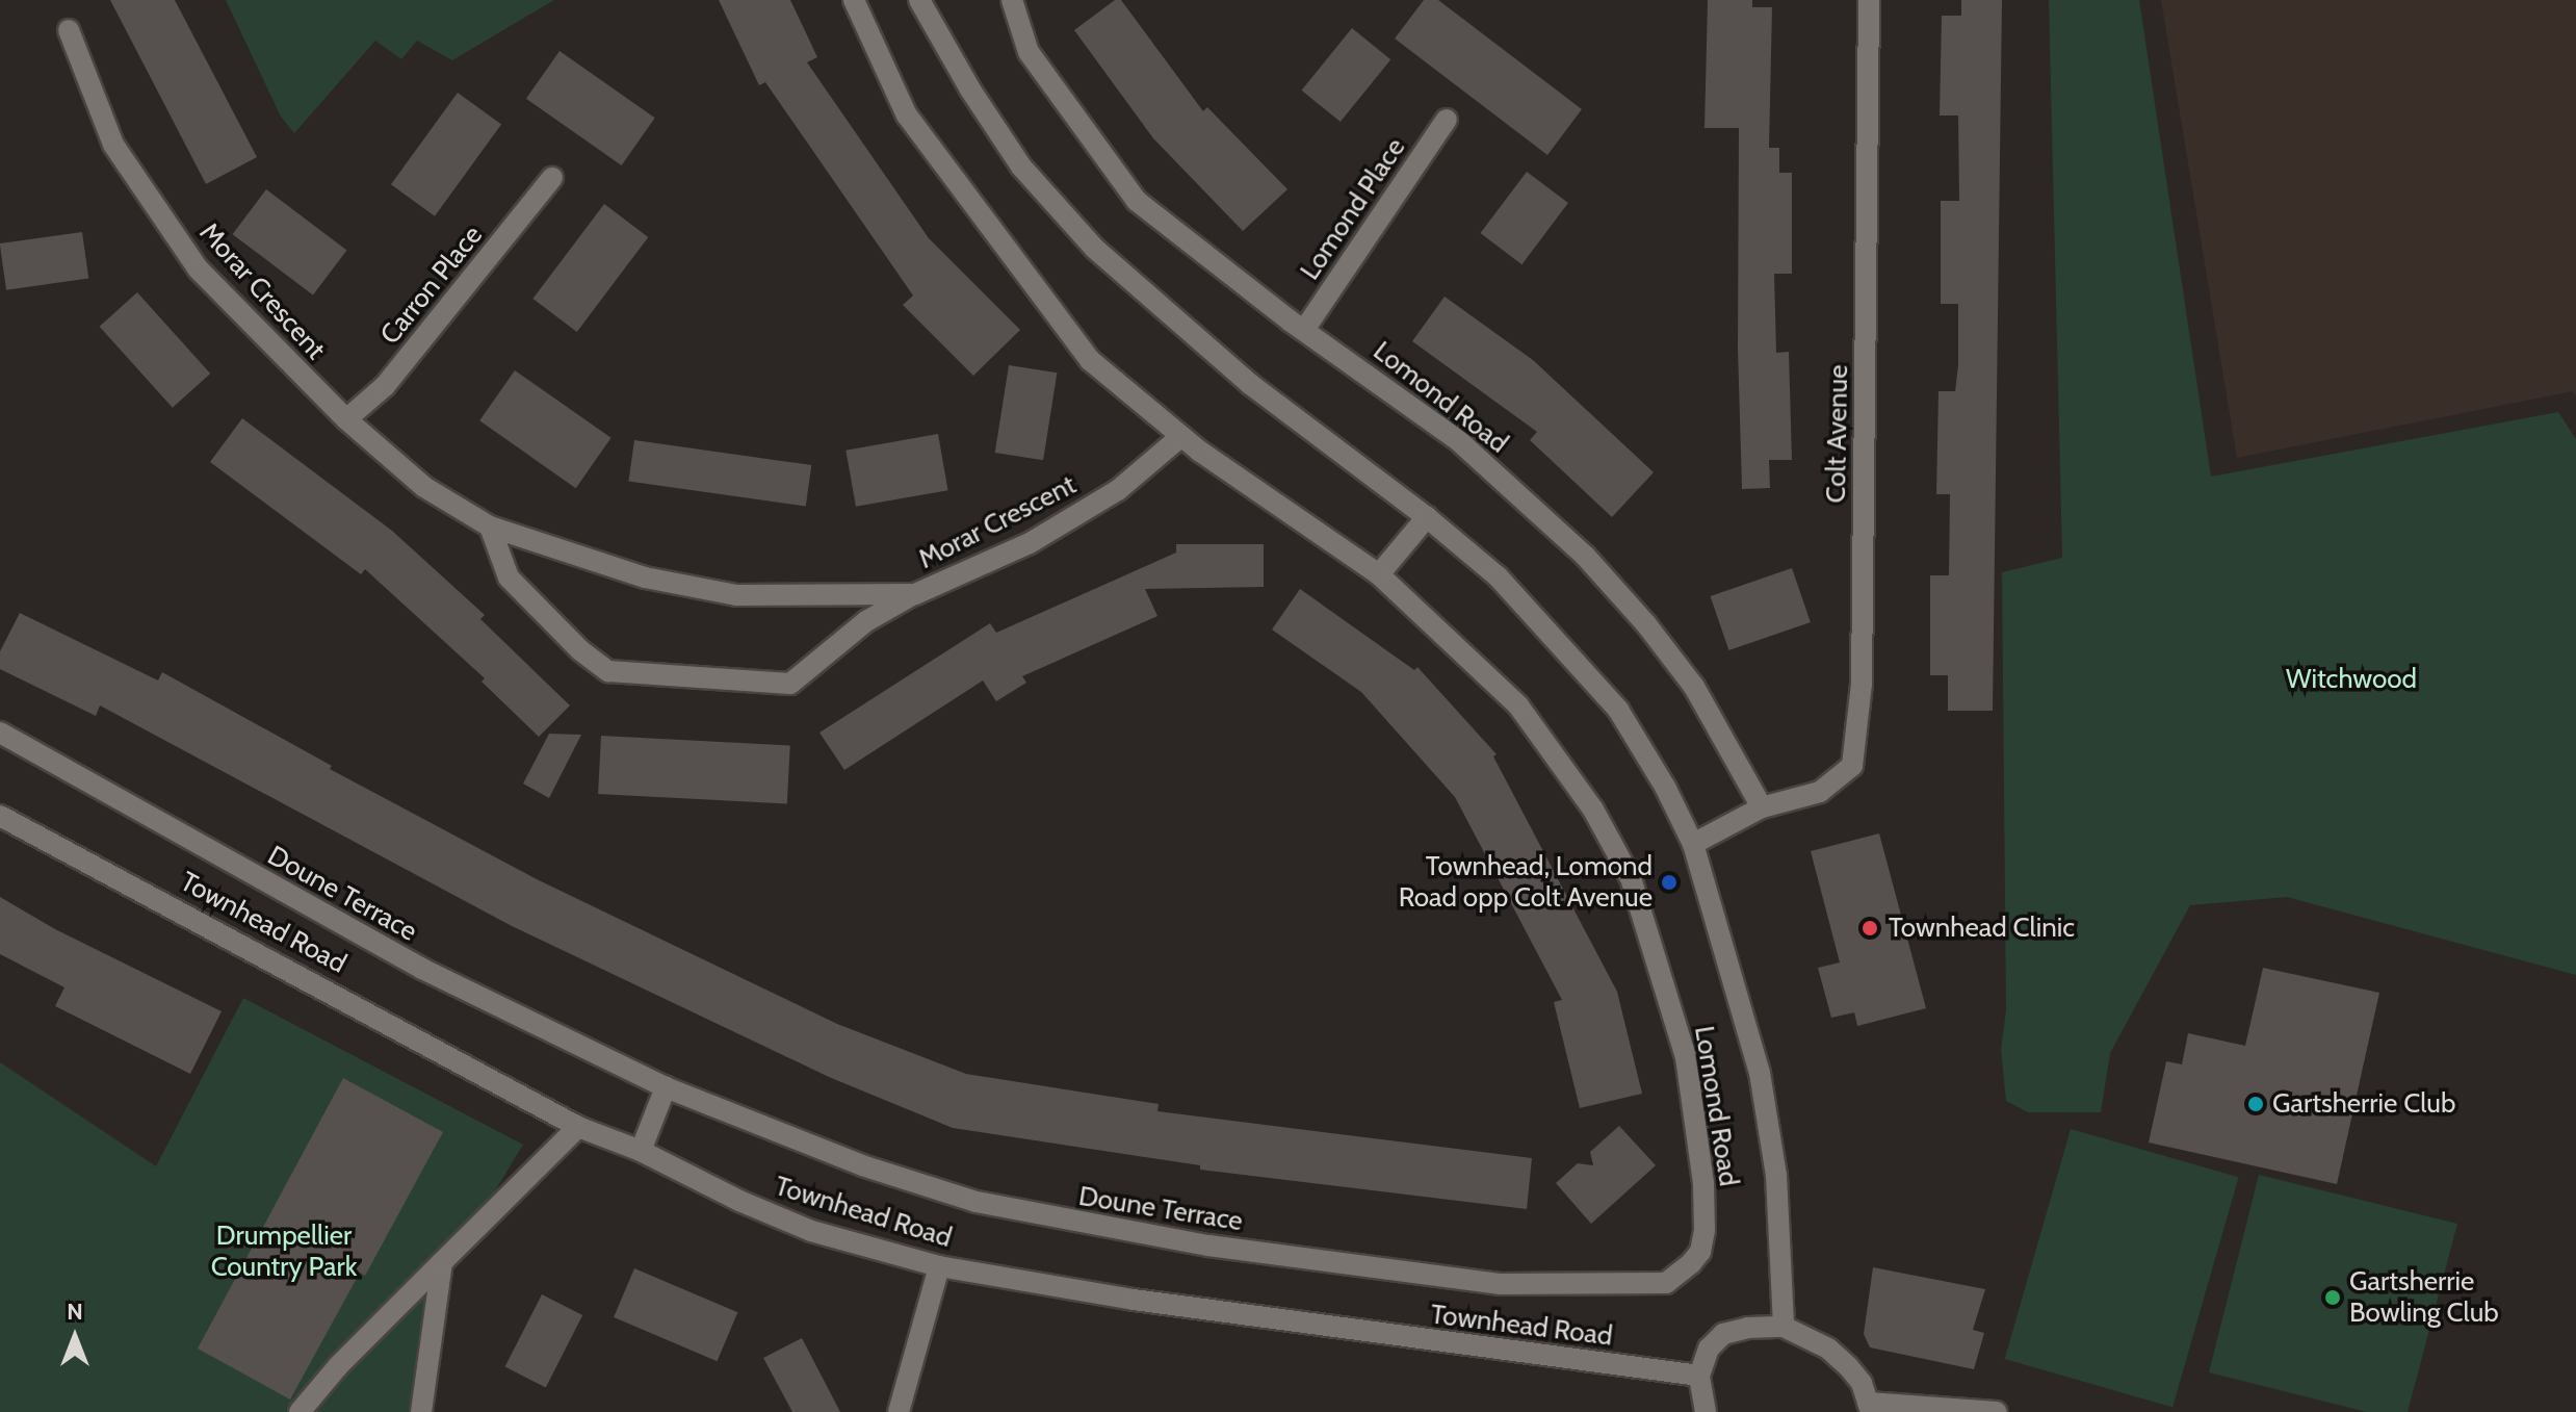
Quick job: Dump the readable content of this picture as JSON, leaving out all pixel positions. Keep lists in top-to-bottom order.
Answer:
{
  "streets": {
    "street": [
      "Lomond Place",
      "Carron Place",
      "Morar Crescent",
      "Lomond Road",
      "Colt Avenue",
      "Doune Terrace",
      "Townhead Road"
    ]
  },
  "crossings": [
    ["Lomond Place", "Lomond Road"],
    ["Carron Place", "Morar Crescent"],
    ["Morar Crescent", "Lomond Road"],
    ["Lomond Road", "Colt Avenue"],
    ["Lomond Road", "Doune Terrace"]
  ],
  "parks": ["Witchwood", "Drumpellier Country Park"],
  "places": [
    "Townhead, Lomond Road opp Colt Avenue",
    "Townhead Clinic",
    "Gartsherrie Club",
    "Gartsherrie Bowling Club"
  ],
  "north": "top"
}
